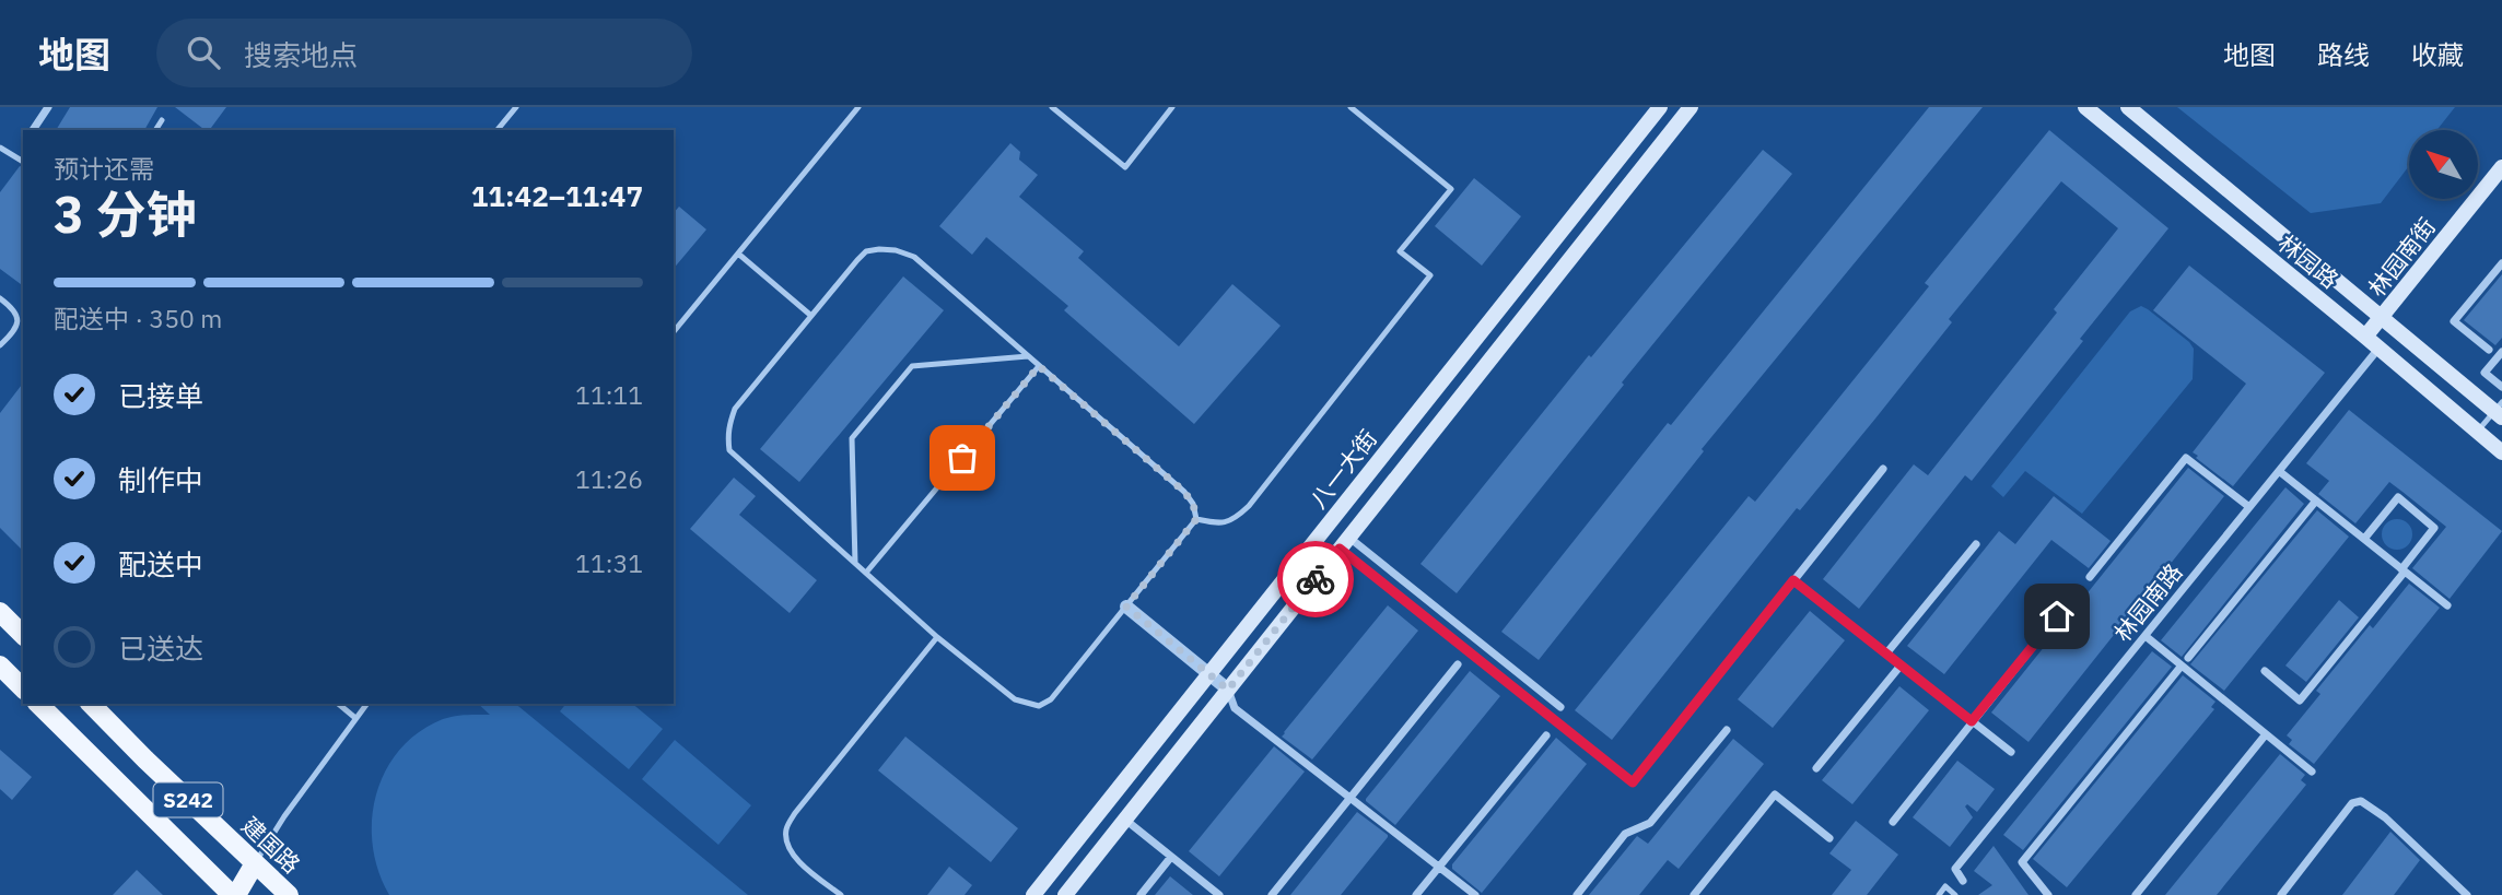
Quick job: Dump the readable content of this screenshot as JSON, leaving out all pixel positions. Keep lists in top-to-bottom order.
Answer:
{
  "streets": {
    "main road": [
      "林园南街",
      "林园路",
      "八一大街",
      "S242",
      "建国路"
    ],
    "street": ["林园南路"]
  },
  "crossings": [
    ["林园南街", "林园路"],
    ["林园路", "林园南路"]
  ],
  "north": "top left",
  "page": {
    "header": "地图",
    "search": "搜索地点",
    "nav": ["地图", "路线", "收藏"],
    "heading": ["3 分钟", "预计还需", "11:42–11:47"],
    "bar": "配送中 · 350 m",
    "list": [
      ["已接单", "11:11"],
      ["制作中", "11:26"],
      ["配送中", "11:31"],
      "已送达"
    ]
  }
}
